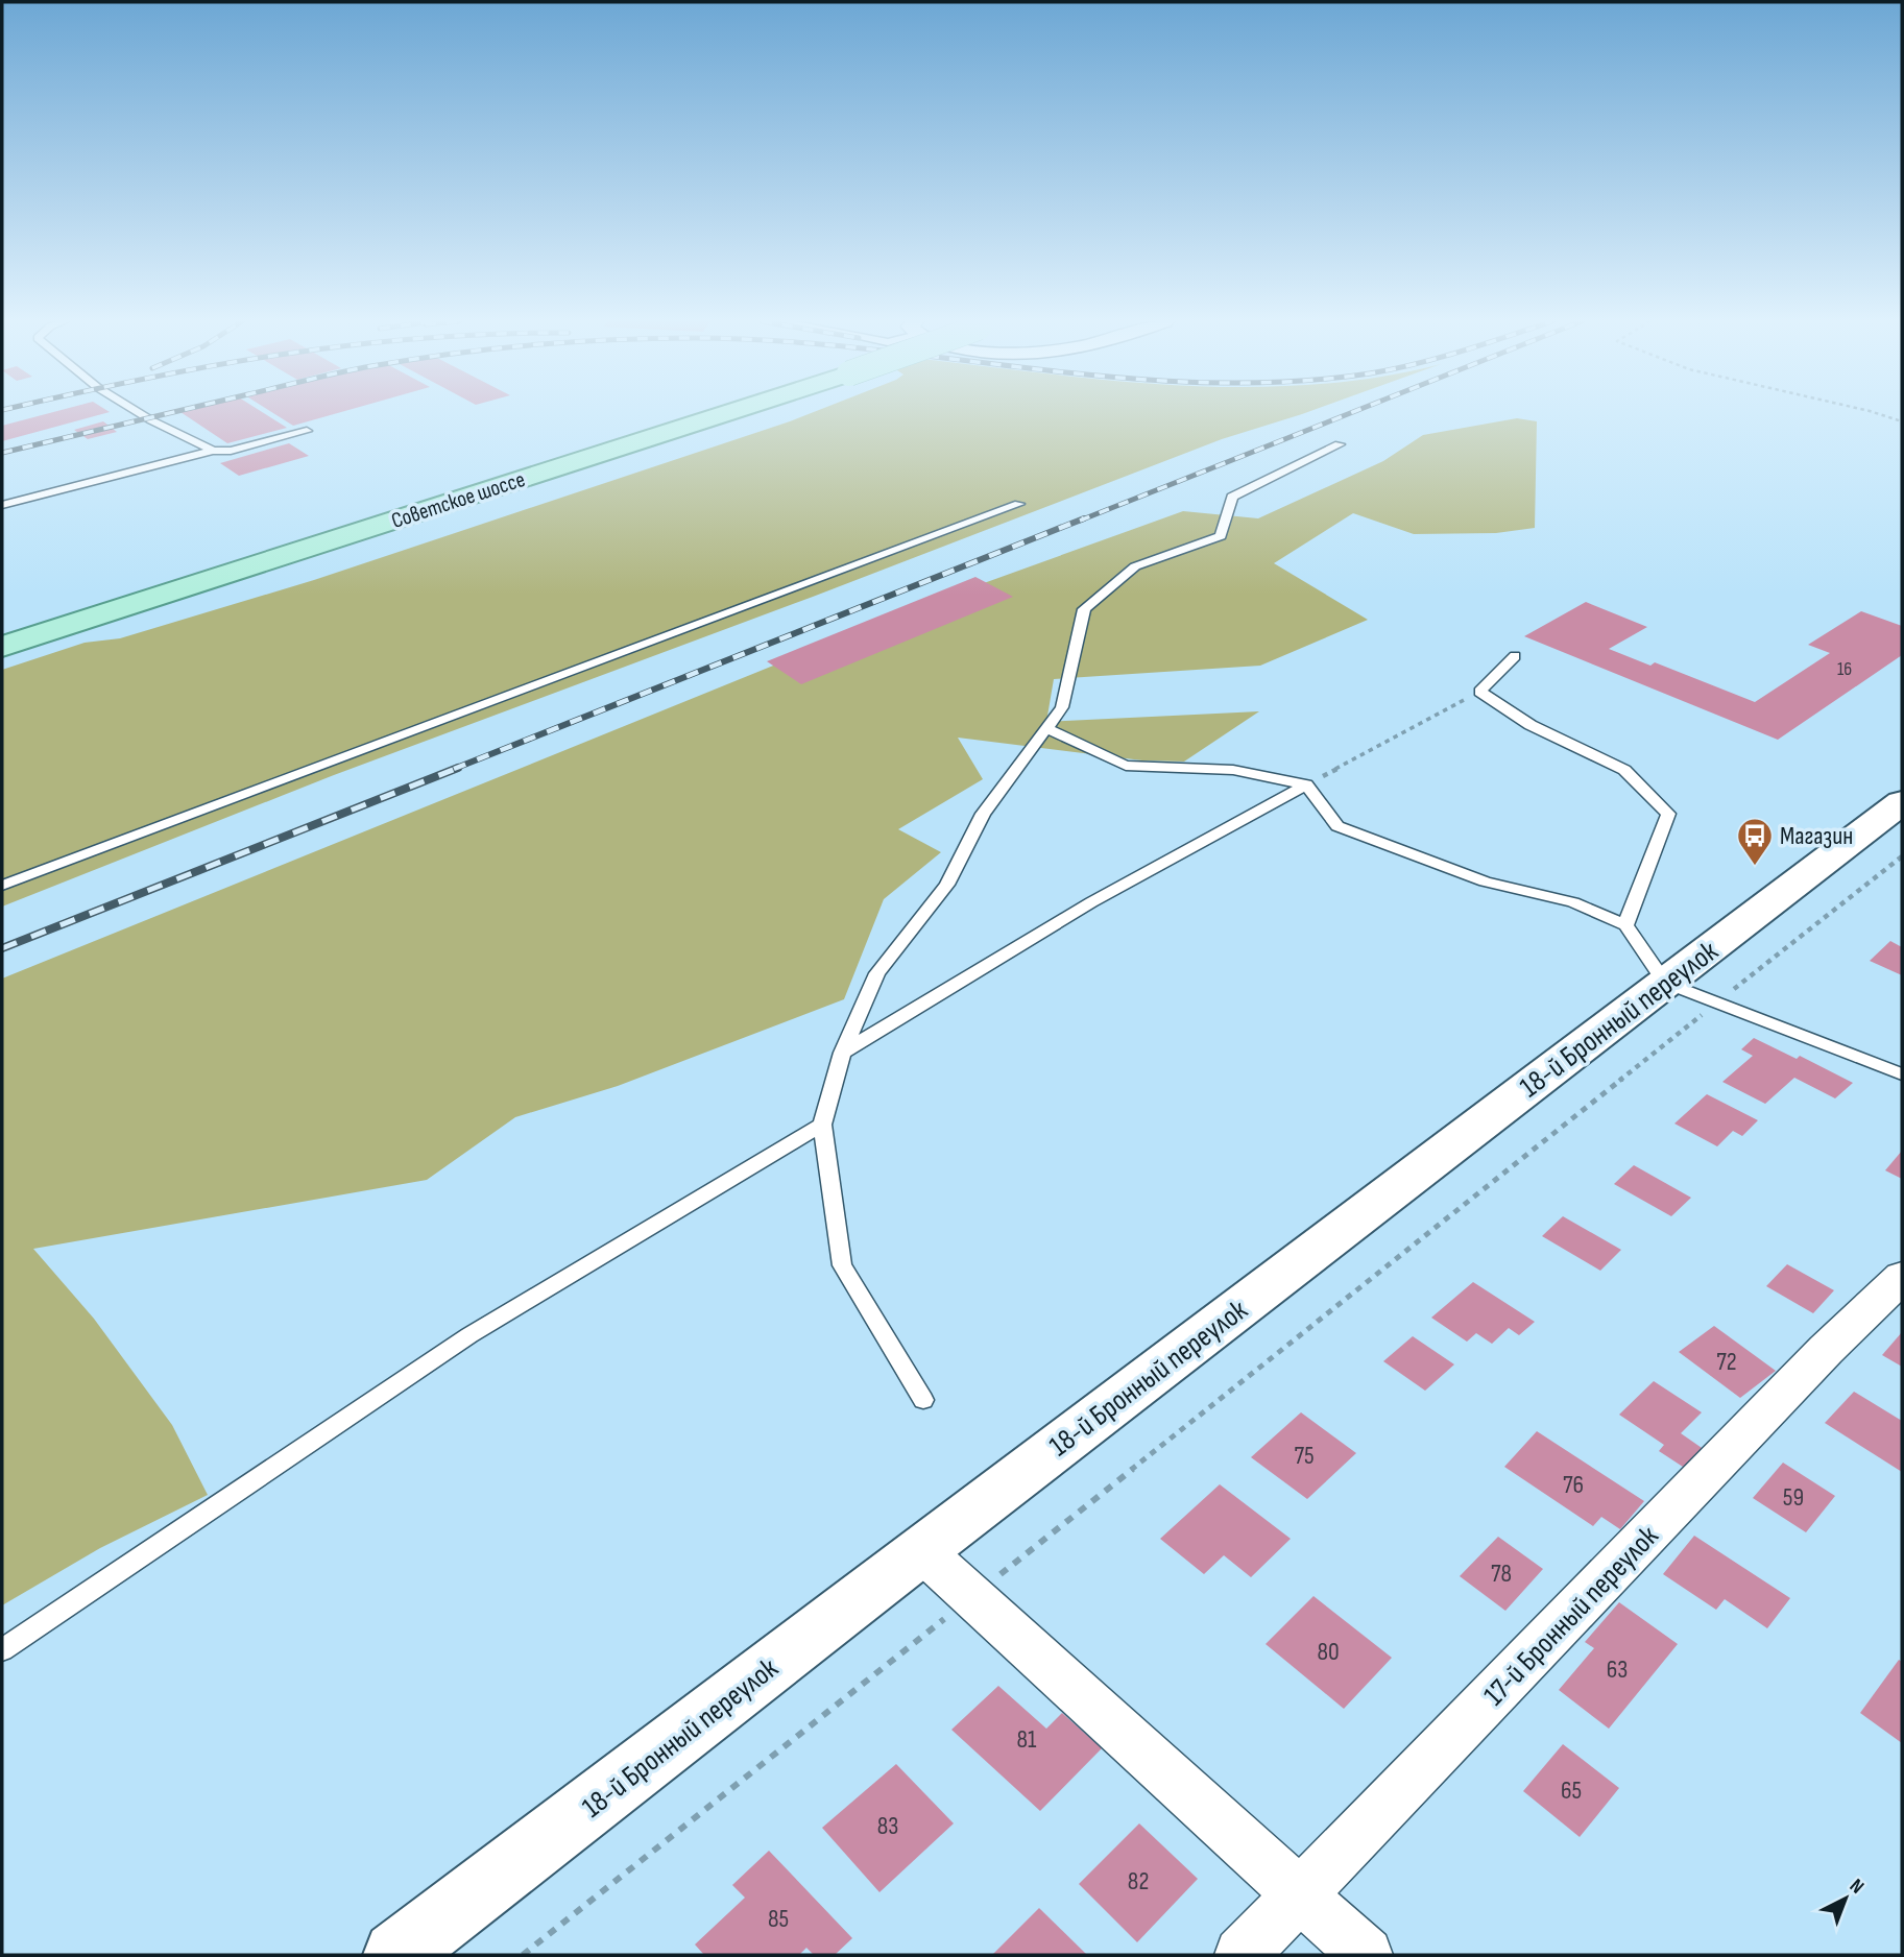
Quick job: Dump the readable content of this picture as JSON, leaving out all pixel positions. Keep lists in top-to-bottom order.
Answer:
{
  "streets": {
    "main road": ["Советское шоссе"],
    "street": ["18-й Бронный переулок", "17-й Бронный переулок"]
  },
  "places": {
    "bus stop": ["Магазин"]
  },
  "house_numbers": [
    "16",
    "72",
    "75",
    "76",
    "59",
    "78",
    "80",
    "63",
    "81",
    "65",
    "83",
    "82",
    "85"
  ],
  "north": "top right"
}
